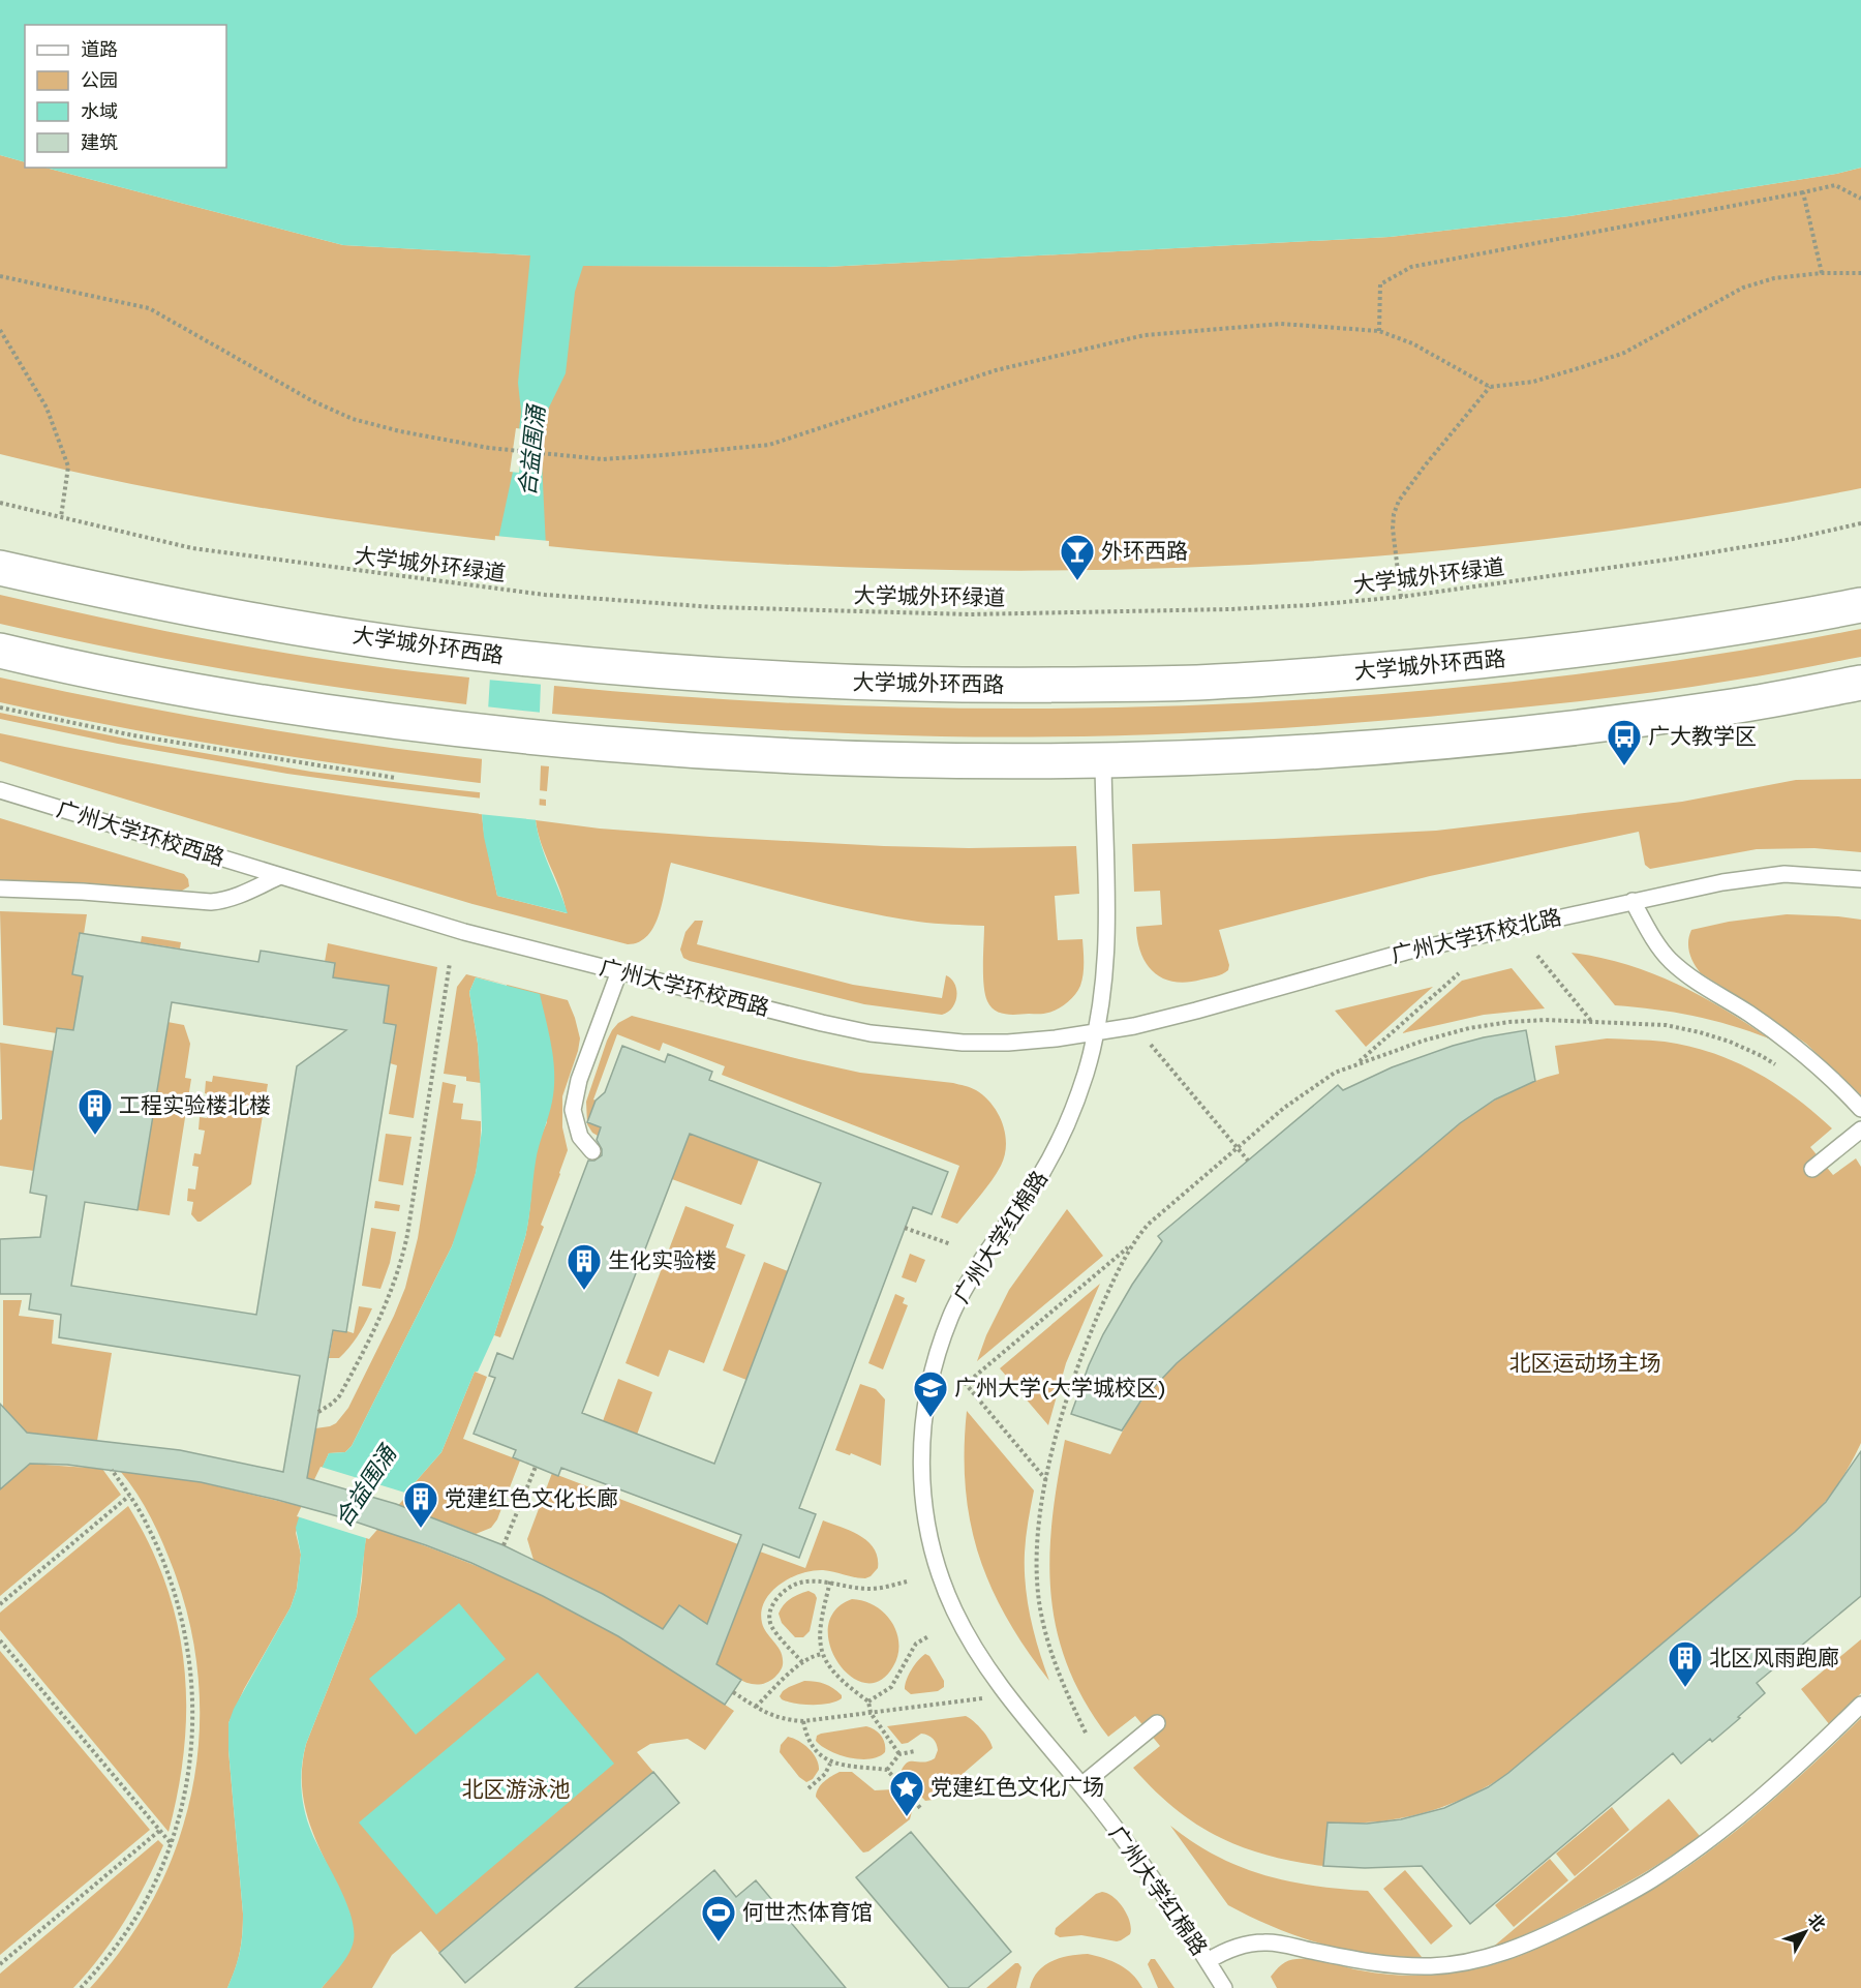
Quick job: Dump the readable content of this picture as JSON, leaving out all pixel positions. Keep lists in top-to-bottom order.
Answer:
{
  "streets": {
    "main road": ["大学城外环西路"],
    "lane": ["广州大学环校西路", "广州大学环校北路", "广州大学红棉路"],
    "path": ["大学城外环绿道"]
  },
  "crossings": [
    ["广州大学环校西路", "广州大学环校北路"],
    ["广州大学环校西路", "广州大学红棉路"],
    ["广州大学环校北路", "广州大学红棉路"]
  ],
  "water": ["合益围涌"],
  "parks": ["北区运动场主场", "北区游泳池"],
  "places": {
    "bar": ["外环西路"],
    "bus stop": ["广大教学区"],
    "building": [
      "工程实验楼北楼",
      "生化实验楼",
      "党建红色文化长廊",
      "北区风雨跑廊"
    ],
    "school or university": ["广州大学(大学城校区)"],
    "place": ["党建红色文化广场"],
    "sports": ["何世杰体育馆"]
  },
  "legend": [
    "道路",
    "公园",
    "水域",
    "建筑"
  ],
  "north": "top right"
}
